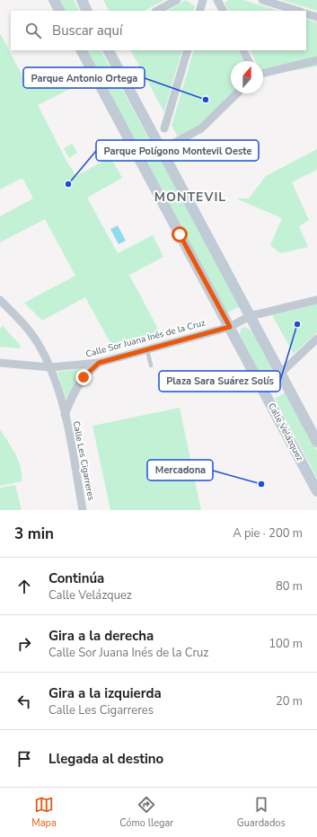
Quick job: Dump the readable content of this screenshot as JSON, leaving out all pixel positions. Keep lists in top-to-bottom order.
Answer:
{
  "streets": {
    "street": ["Calle Sor Juana Inés de la Cruz", "Calle Velázquez", "Calle Les Cigarreres"]
  },
  "crossings": [
    ["Calle Sor Juana Inés de la Cruz", "Calle Velázquez"],
    ["Calle Sor Juana Inés de la Cruz", "Calle Les Cigarreres"]
  ],
  "districts": ["MONTEVIL"],
  "places": [
    "Parque Antonio Ortega",
    "Parque Polígono Montevil Oeste",
    "Plaza Sara Suárez Solís",
    "Mercadona"
  ],
  "north": "top",
  "page": {
    "search": "Buscar aquí",
    "heading": ["3 min", "A pie · 200 m"],
    "list": [
      ["Continúa", "Calle Velázquez", "80 m"],
      ["Gira a la derecha", "Calle Sor Juana Inés de la Cruz", "100 m"],
      ["Gira a la izquierda", "Calle Les Cigarreres", "20 m"],
      "Llegada al destino"
    ],
    "nav": ["Mapa", "Cómo llegar", "Guardados"]
  }
}
